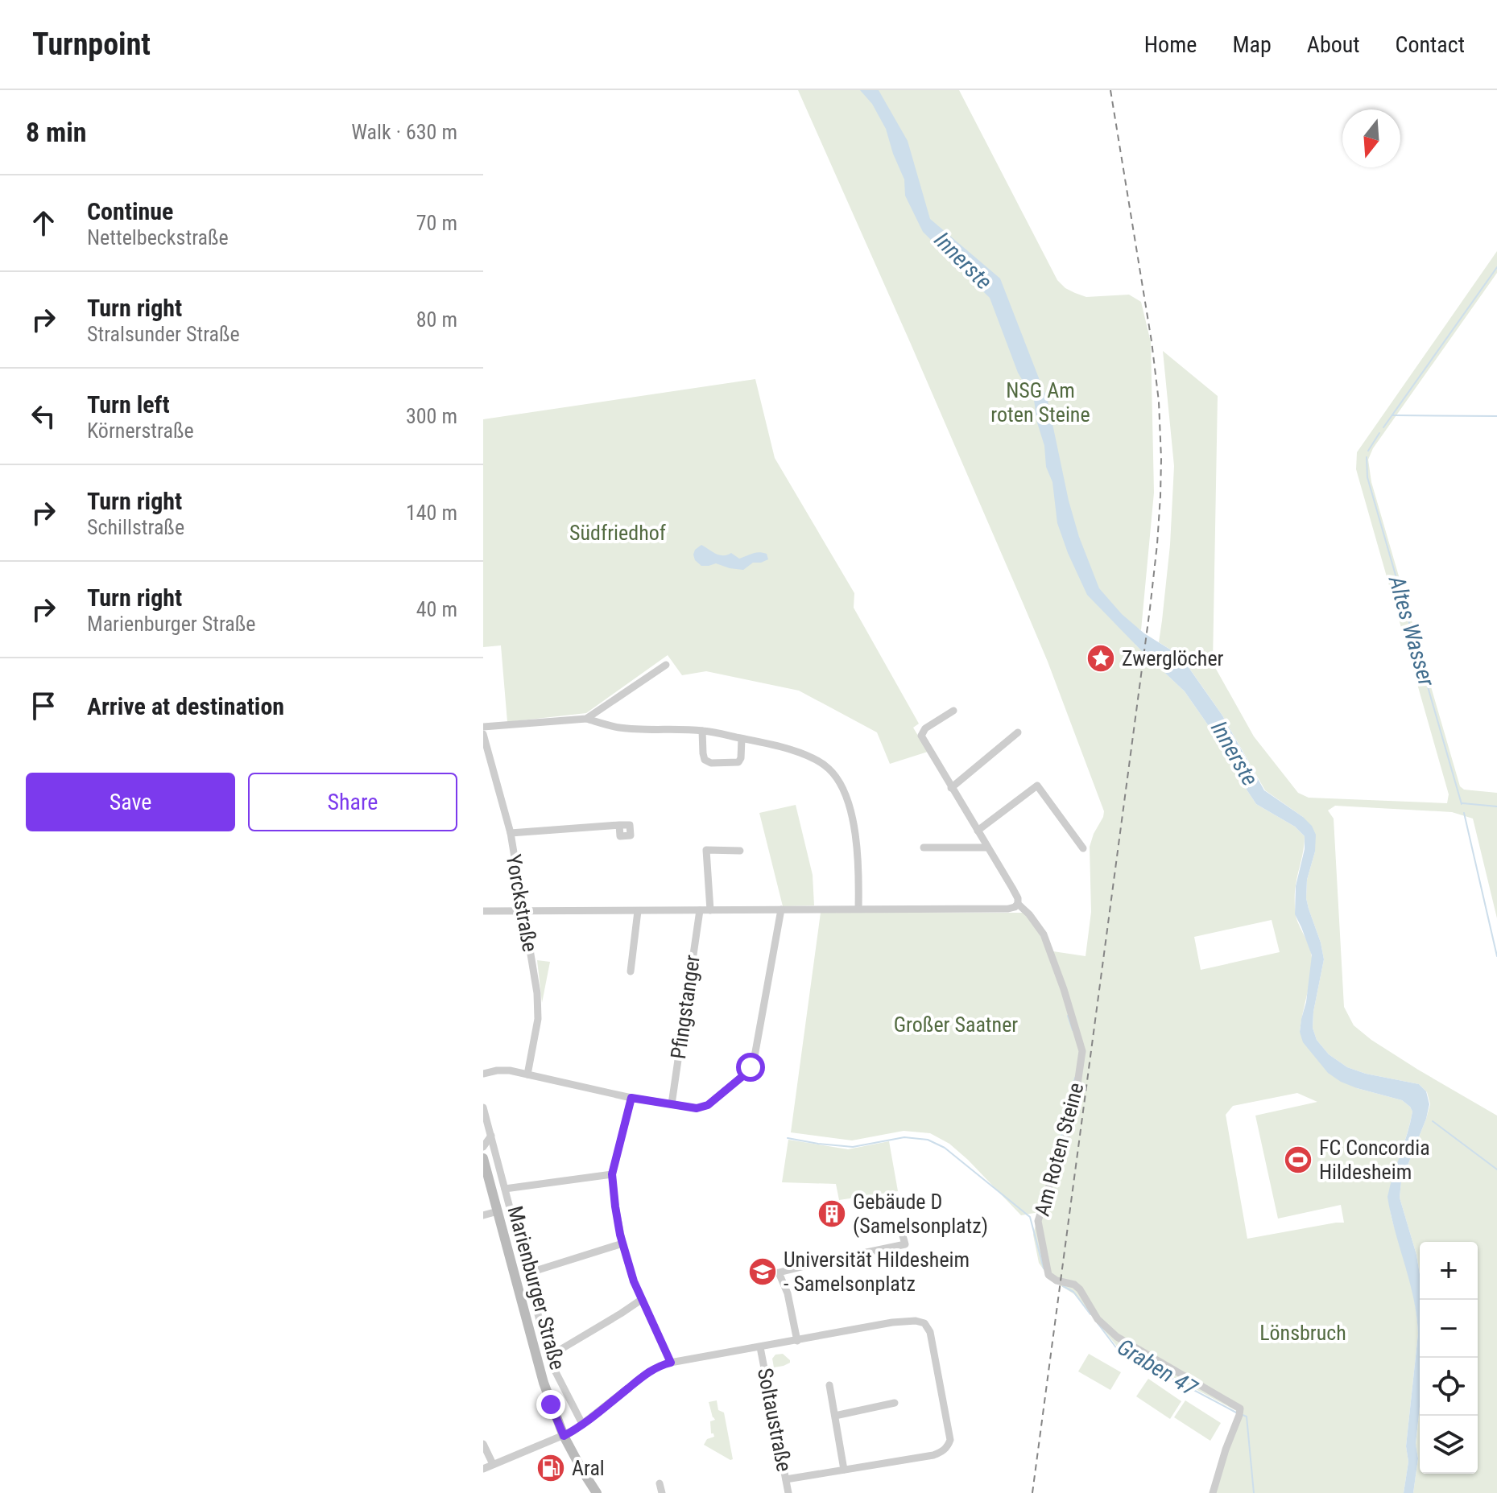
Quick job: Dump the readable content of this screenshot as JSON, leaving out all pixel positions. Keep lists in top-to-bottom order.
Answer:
{
  "streets": {
    "main road": ["Marienburger Straße"],
    "street": [
      "Yorckstraße",
      "Pfingstanger",
      "Am Roten Steine",
      "Soltaustraße"
    ]
  },
  "water": ["Innerste", "Altes Wasser", "Graben 47"],
  "parks": [
    "NSG Am roten Steine",
    "Südfriedhof",
    "Großer Saatner",
    "Lönsbruch"
  ],
  "places": {
    "place": ["Zwerglöcher"],
    "sports": ["FC Concordia Hildesheim"],
    "building": ["Gebäude D (Samelsonplatz)"],
    "school or university": ["Universität Hildesheim - Samelsonplatz"],
    "fuel station": ["Aral"]
  },
  "north": "bottom",
  "page": {
    "header": "Turnpoint",
    "nav": [
      "Home",
      "Map",
      "About",
      "Contact"
    ],
    "heading": ["8 min", "Walk · 630 m"],
    "list": [
      ["Continue", "Nettelbeckstraße", "70 m"],
      ["Turn right", "Stralsunder Straße", "80 m"],
      ["Turn left", "Körnerstraße", "300 m"],
      ["Turn right", "Schillstraße", "140 m"],
      ["Turn right", "Marienburger Straße", "40 m"],
      "Arrive at destination"
    ],
    "buttons": ["Save", "Share"],
    "map_buttons": ["+", "−"]
  }
}
